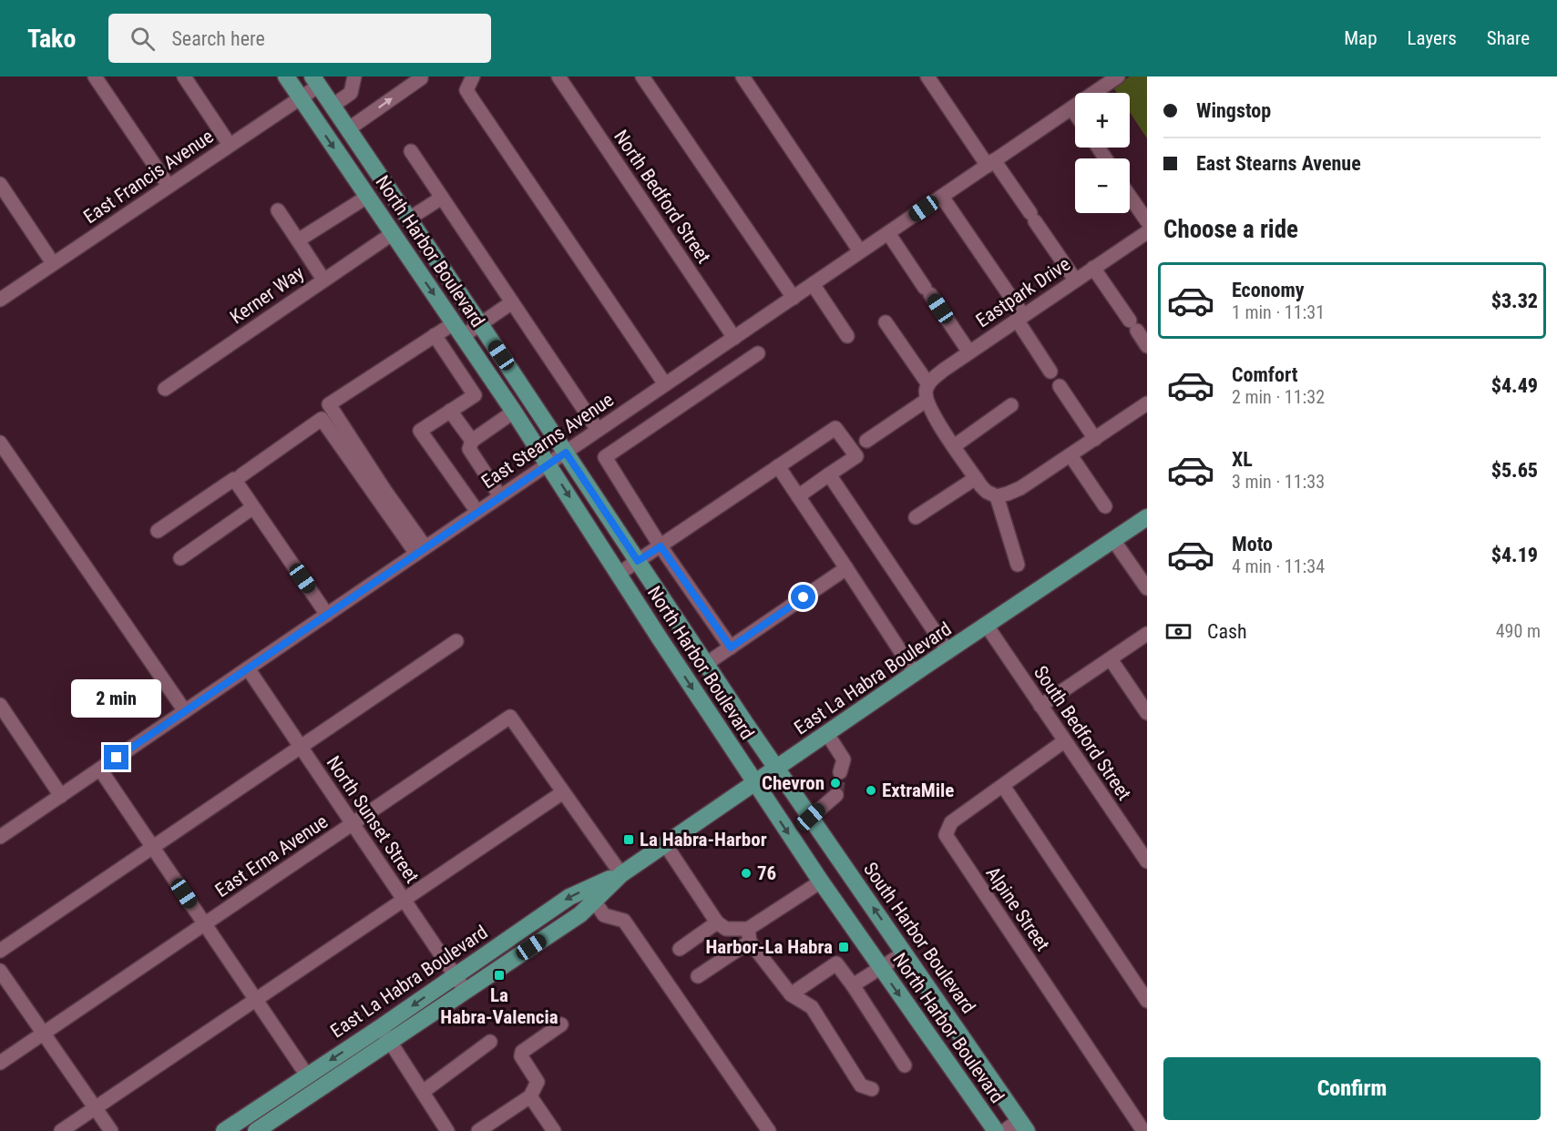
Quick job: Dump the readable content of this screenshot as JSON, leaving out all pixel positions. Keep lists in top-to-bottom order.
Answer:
{
  "streets": {
    "main road": ["North Harbor Boulevard", "East La Habra Boulevard", "South Harbor Boulevard"],
    "street": [
      "East Francis Avenue",
      "North Bedford Street",
      "Eastpark Drive",
      "Kerner Way",
      "East Stearns Avenue",
      "South Bedford Street",
      "North Sunset Street",
      "East Erna Avenue",
      "Alpine Street"
    ]
  },
  "crossings": [
    ["East Francis Avenue", "North Harbor Boulevard"],
    ["North Bedford Street", "East Stearns Avenue"],
    ["North Harbor Boulevard", "Kerner Way"],
    ["North Harbor Boulevard", "East Stearns Avenue"],
    ["North Harbor Boulevard", "East La Habra Boulevard"],
    ["North Harbor Boulevard", "South Harbor Boulevard"],
    ["East Stearns Avenue", "North Sunset Street"],
    ["East La Habra Boulevard", "South Bedford Street"],
    ["East La Habra Boulevard", "North Sunset Street"],
    ["East La Habra Boulevard", "South Harbor Boulevard"],
    ["South Bedford Street", "Alpine Street"],
    ["North Sunset Street", "East Erna Avenue"]
  ],
  "one_way": ["South Harbor Boulevard"],
  "places": {
    "other": ["Chevron", "ExtraMile", "76"],
    "transit": ["La Habra-Harbor", "Harbor-La Habra", "La Habra-Valencia"]
  },
  "page": {
    "header": "Tako",
    "search": "Search here",
    "nav": ["Map", "Layers", "Share"],
    "banner": ["Wingstop", "East Stearns Avenue"],
    "map_buttons": ["+", "−"],
    "heading": "Choose a ride",
    "list": [
      {
        "name": "Economy",
        "note": "1 min · 11:31",
        "value": "$3.32"
      },
      {
        "name": "Comfort",
        "note": "2 min · 11:32",
        "value": "$4.49"
      },
      {
        "name": "XL",
        "note": "3 min · 11:33",
        "value": "$5.65"
      },
      {
        "name": "Moto",
        "note": "4 min · 11:34",
        "value": "$4.19"
      }
    ],
    "pay": ["Cash", "490 m"],
    "bubble": "2 min",
    "buttons": "Confirm"
  }
}
